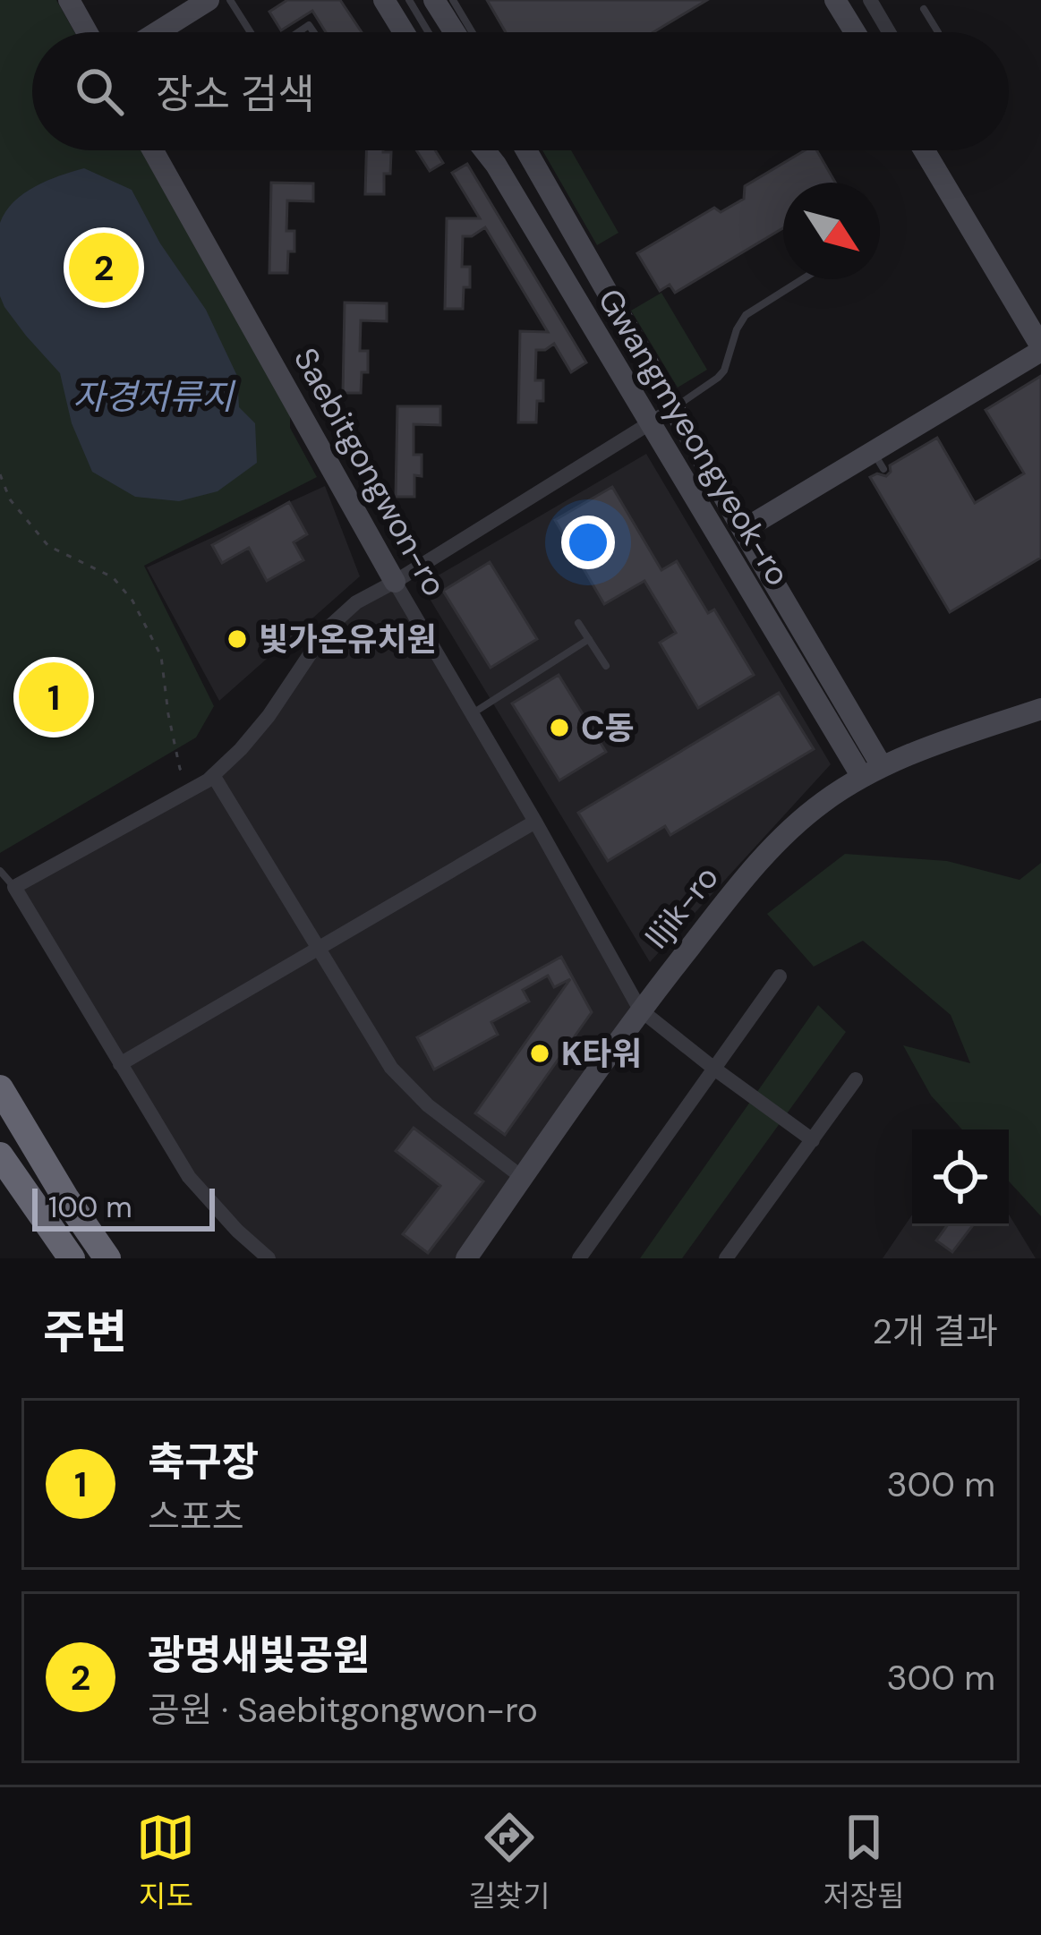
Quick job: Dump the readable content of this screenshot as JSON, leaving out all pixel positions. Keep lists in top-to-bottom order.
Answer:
{
  "streets": {
    "street": ["Gwangmyeongyeok-ro", "Saebitgongwon-ro", "Iljik-ro"]
  },
  "crossings": [
    ["Gwangmyeongyeok-ro", "Iljik-ro"],
    ["Saebitgongwon-ro", "Iljik-ro"]
  ],
  "water": ["자경저류지"],
  "places": ["빛가온유치원", "C동", "K타워"],
  "scale_bar": "100 m",
  "north": "bottom right",
  "page": {
    "search": "장소 검색",
    "pins": ["2", "1"],
    "scale": "100 m",
    "heading": ["주변", "2개 결과"],
    "list": [
      {
        "mark": "1",
        "name": "축구장",
        "note": "스포츠",
        "value": "300 m"
      },
      {
        "mark": "2",
        "name": "광명새빛공원",
        "note": "공원 · Saebitgongwon-ro",
        "value": "300 m"
      }
    ],
    "nav": ["지도", "길찾기", "저장됨"]
  }
}
